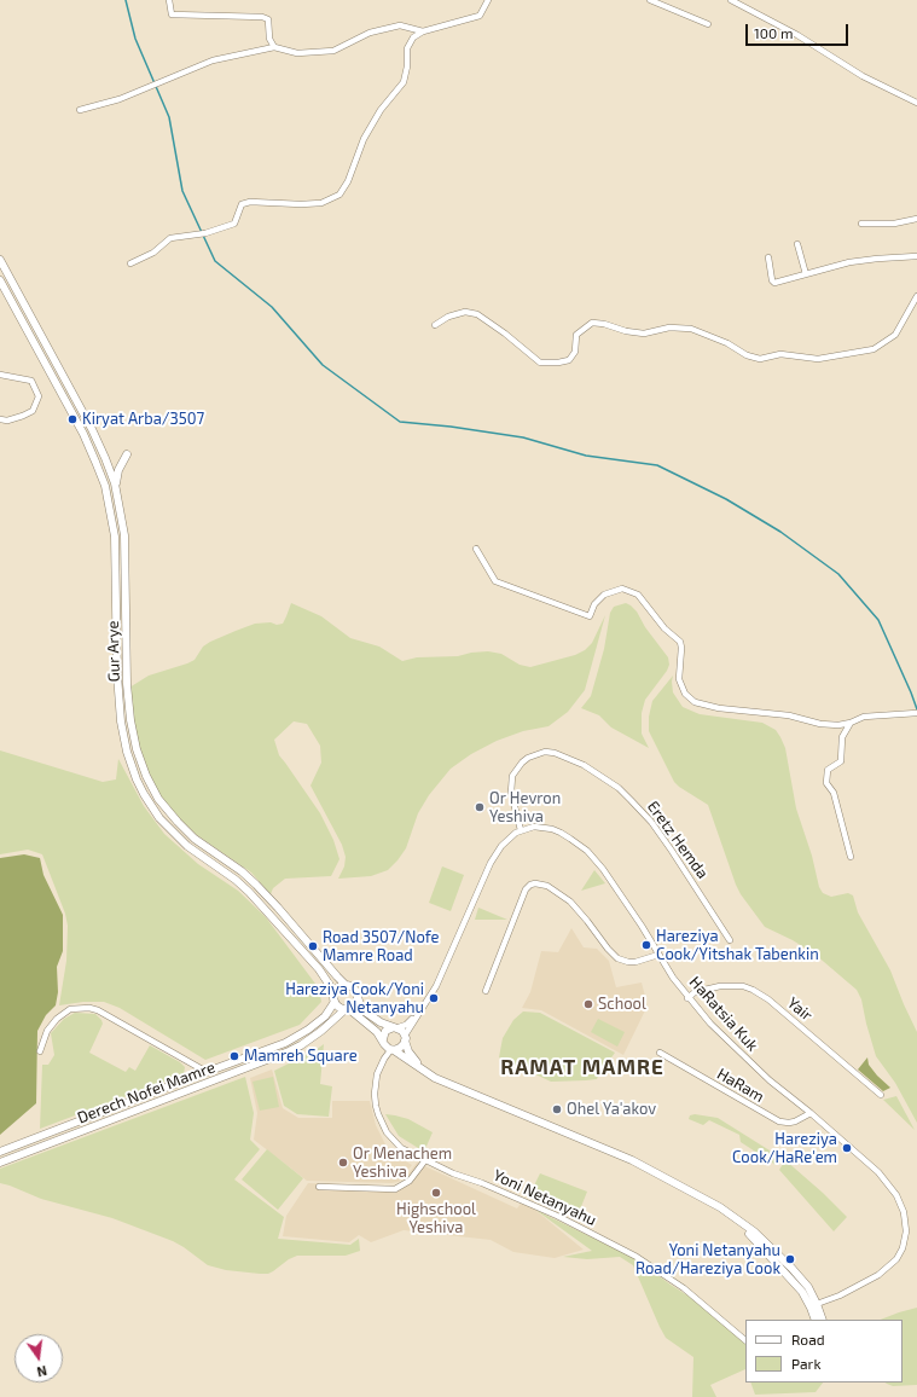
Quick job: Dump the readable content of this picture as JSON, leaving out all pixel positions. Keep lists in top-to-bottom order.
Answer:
{
  "streets": {
    "main road": ["Gur Arye", "Derech Nofei Mamre"],
    "street": [
      "Eretz Hemda",
      "Yair",
      "HaRatsia Kuk",
      "HaRam",
      "Yoni Netanyahu"
    ]
  },
  "crossings": [
    ["Gur Arye", "Derech Nofei Mamre"],
    ["Eretz Hemda", "HaRatsia Kuk"],
    ["Yair", "HaRatsia Kuk"],
    ["HaRatsia Kuk", "HaRam"]
  ],
  "districts": ["RAMAT MAMRE"],
  "places": [
    "Kiryat Arba/3507",
    "Or Hevron Yeshiva",
    "Hareziya Cook/Yitshak Tabenkin",
    "Road 3507/Nofe Mamre Road",
    "Hareziya Cook/Yoni Netanyahu",
    "School",
    "Mamreh Square",
    "Ohel Ya'akov",
    "Hareziya Cook/HaRe'em",
    "Or Menachem Yeshiva",
    "Highschool Yeshiva",
    "Yoni Netanyahu Road/Hareziya Cook"
  ],
  "legend": ["Road", "Park"],
  "scale_bar": "100 m",
  "north": "bottom"
}
